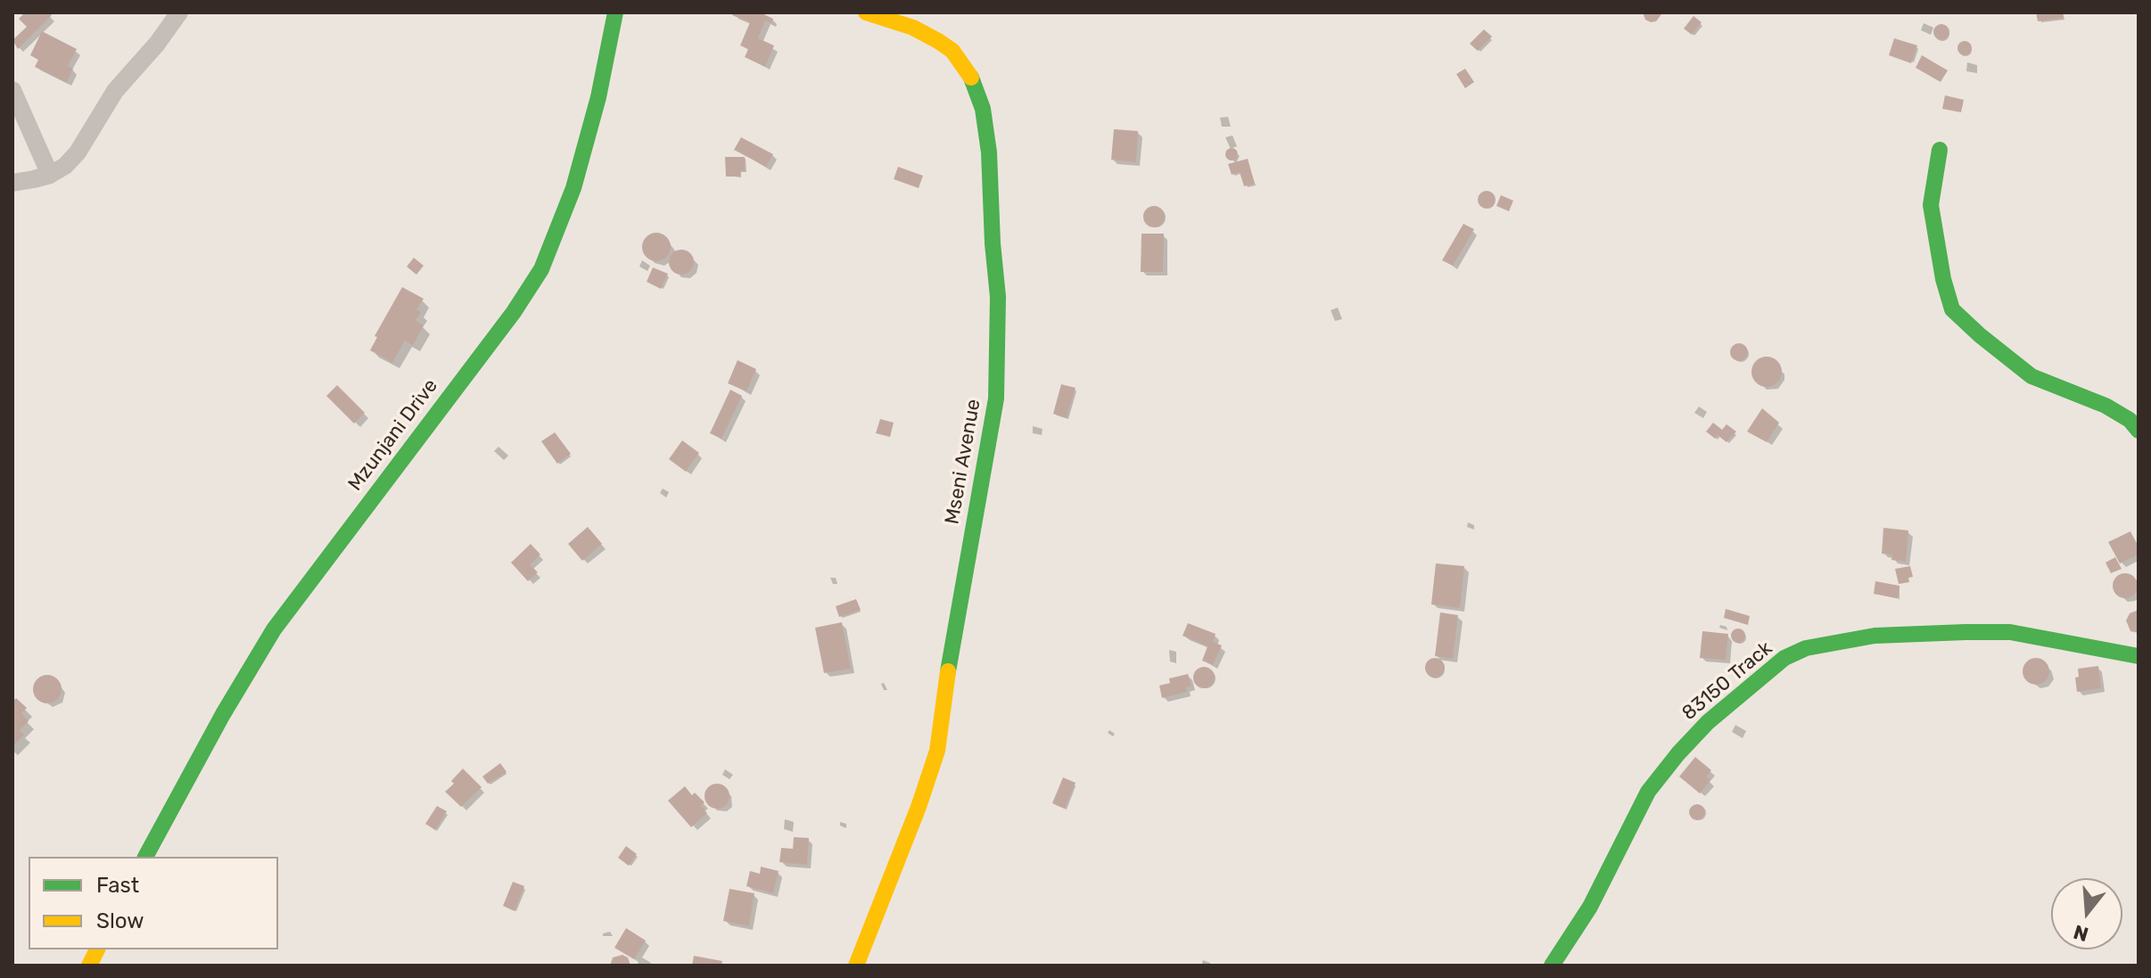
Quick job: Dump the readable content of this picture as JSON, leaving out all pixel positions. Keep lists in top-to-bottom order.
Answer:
{
  "streets": {
    "street": ["Mzunjani Drive", "Mseni Avenue", "83150 Track"]
  },
  "legend": ["Fast", "Slow"],
  "north": "bottom"
}
